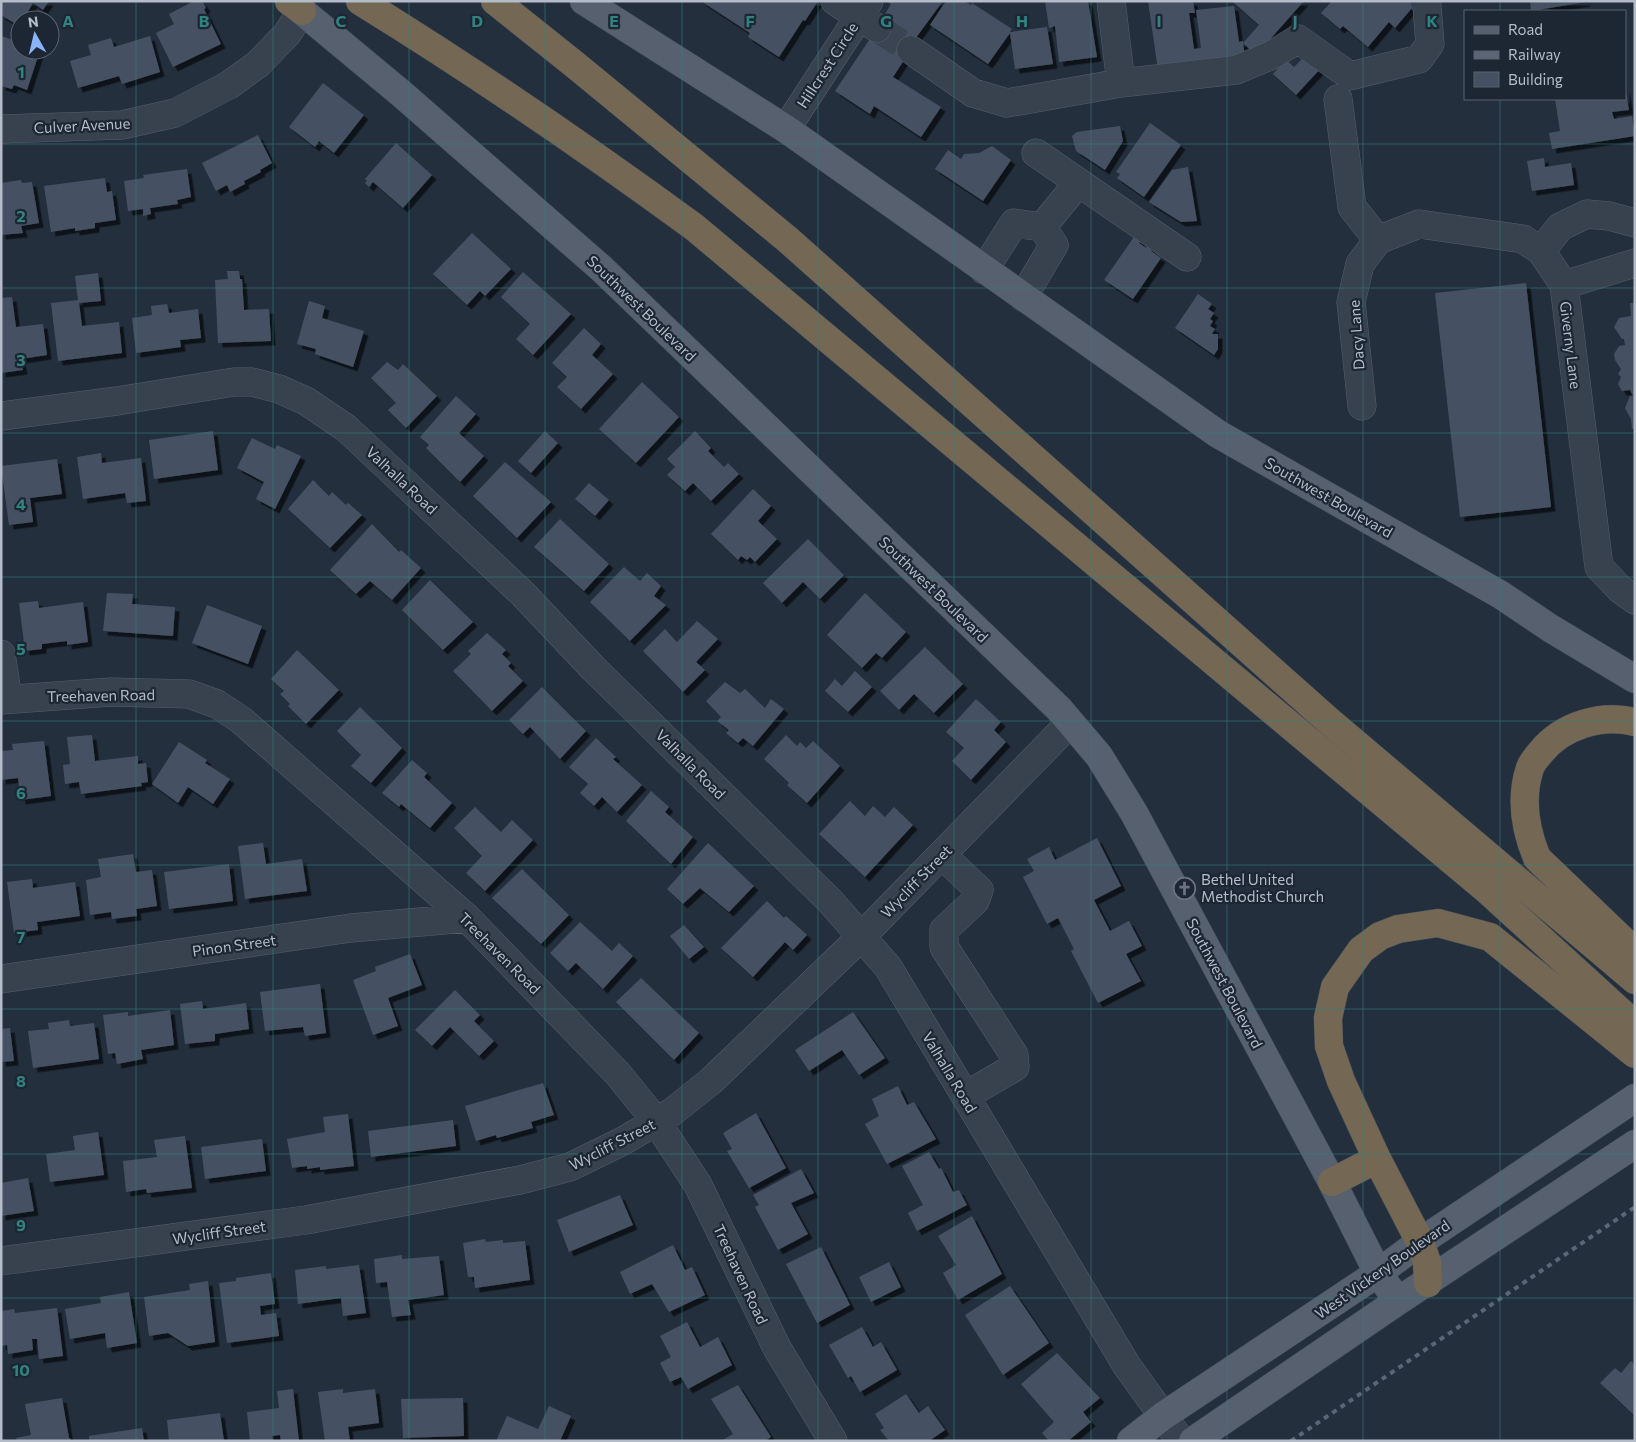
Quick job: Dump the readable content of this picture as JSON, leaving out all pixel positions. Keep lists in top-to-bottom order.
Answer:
{
  "streets": {
    "main road": ["Southwest Boulevard", "West Vickery Boulevard"],
    "street": [
      "Hillcrest Circle",
      "Culver Avenue",
      "Dacy Lane",
      "Giverny Lane",
      "Valhalla Road",
      "Treehaven Road",
      "Wycliff Street",
      "Pinon Street"
    ]
  },
  "crossings": [
    ["Hillcrest Circle", "Southwest Boulevard"],
    ["Culver Avenue", "Southwest Boulevard"],
    ["Southwest Boulevard", "Wycliff Street"],
    ["Southwest Boulevard", "West Vickery Boulevard"],
    ["Dacy Lane", "Giverny Lane"],
    ["Valhalla Road", "Wycliff Street"],
    ["Valhalla Road", "West Vickery Boulevard"],
    ["Treehaven Road", "Wycliff Street"],
    ["Treehaven Road", "Pinon Street"]
  ],
  "places": {
    "church": ["Bethel United Methodist Church"]
  },
  "legend": ["Road", "Railway", "Building"],
  "north": "top",
  "grid": {
    "columns": [
      "A",
      "B",
      "C",
      "D",
      "E",
      "F",
      "G",
      "H",
      "I",
      "J",
      "K"
    ],
    "rows": [
      "1",
      "2",
      "3",
      "4",
      "5",
      "6",
      "7",
      "8",
      "9",
      "10"
    ]
  }
}
